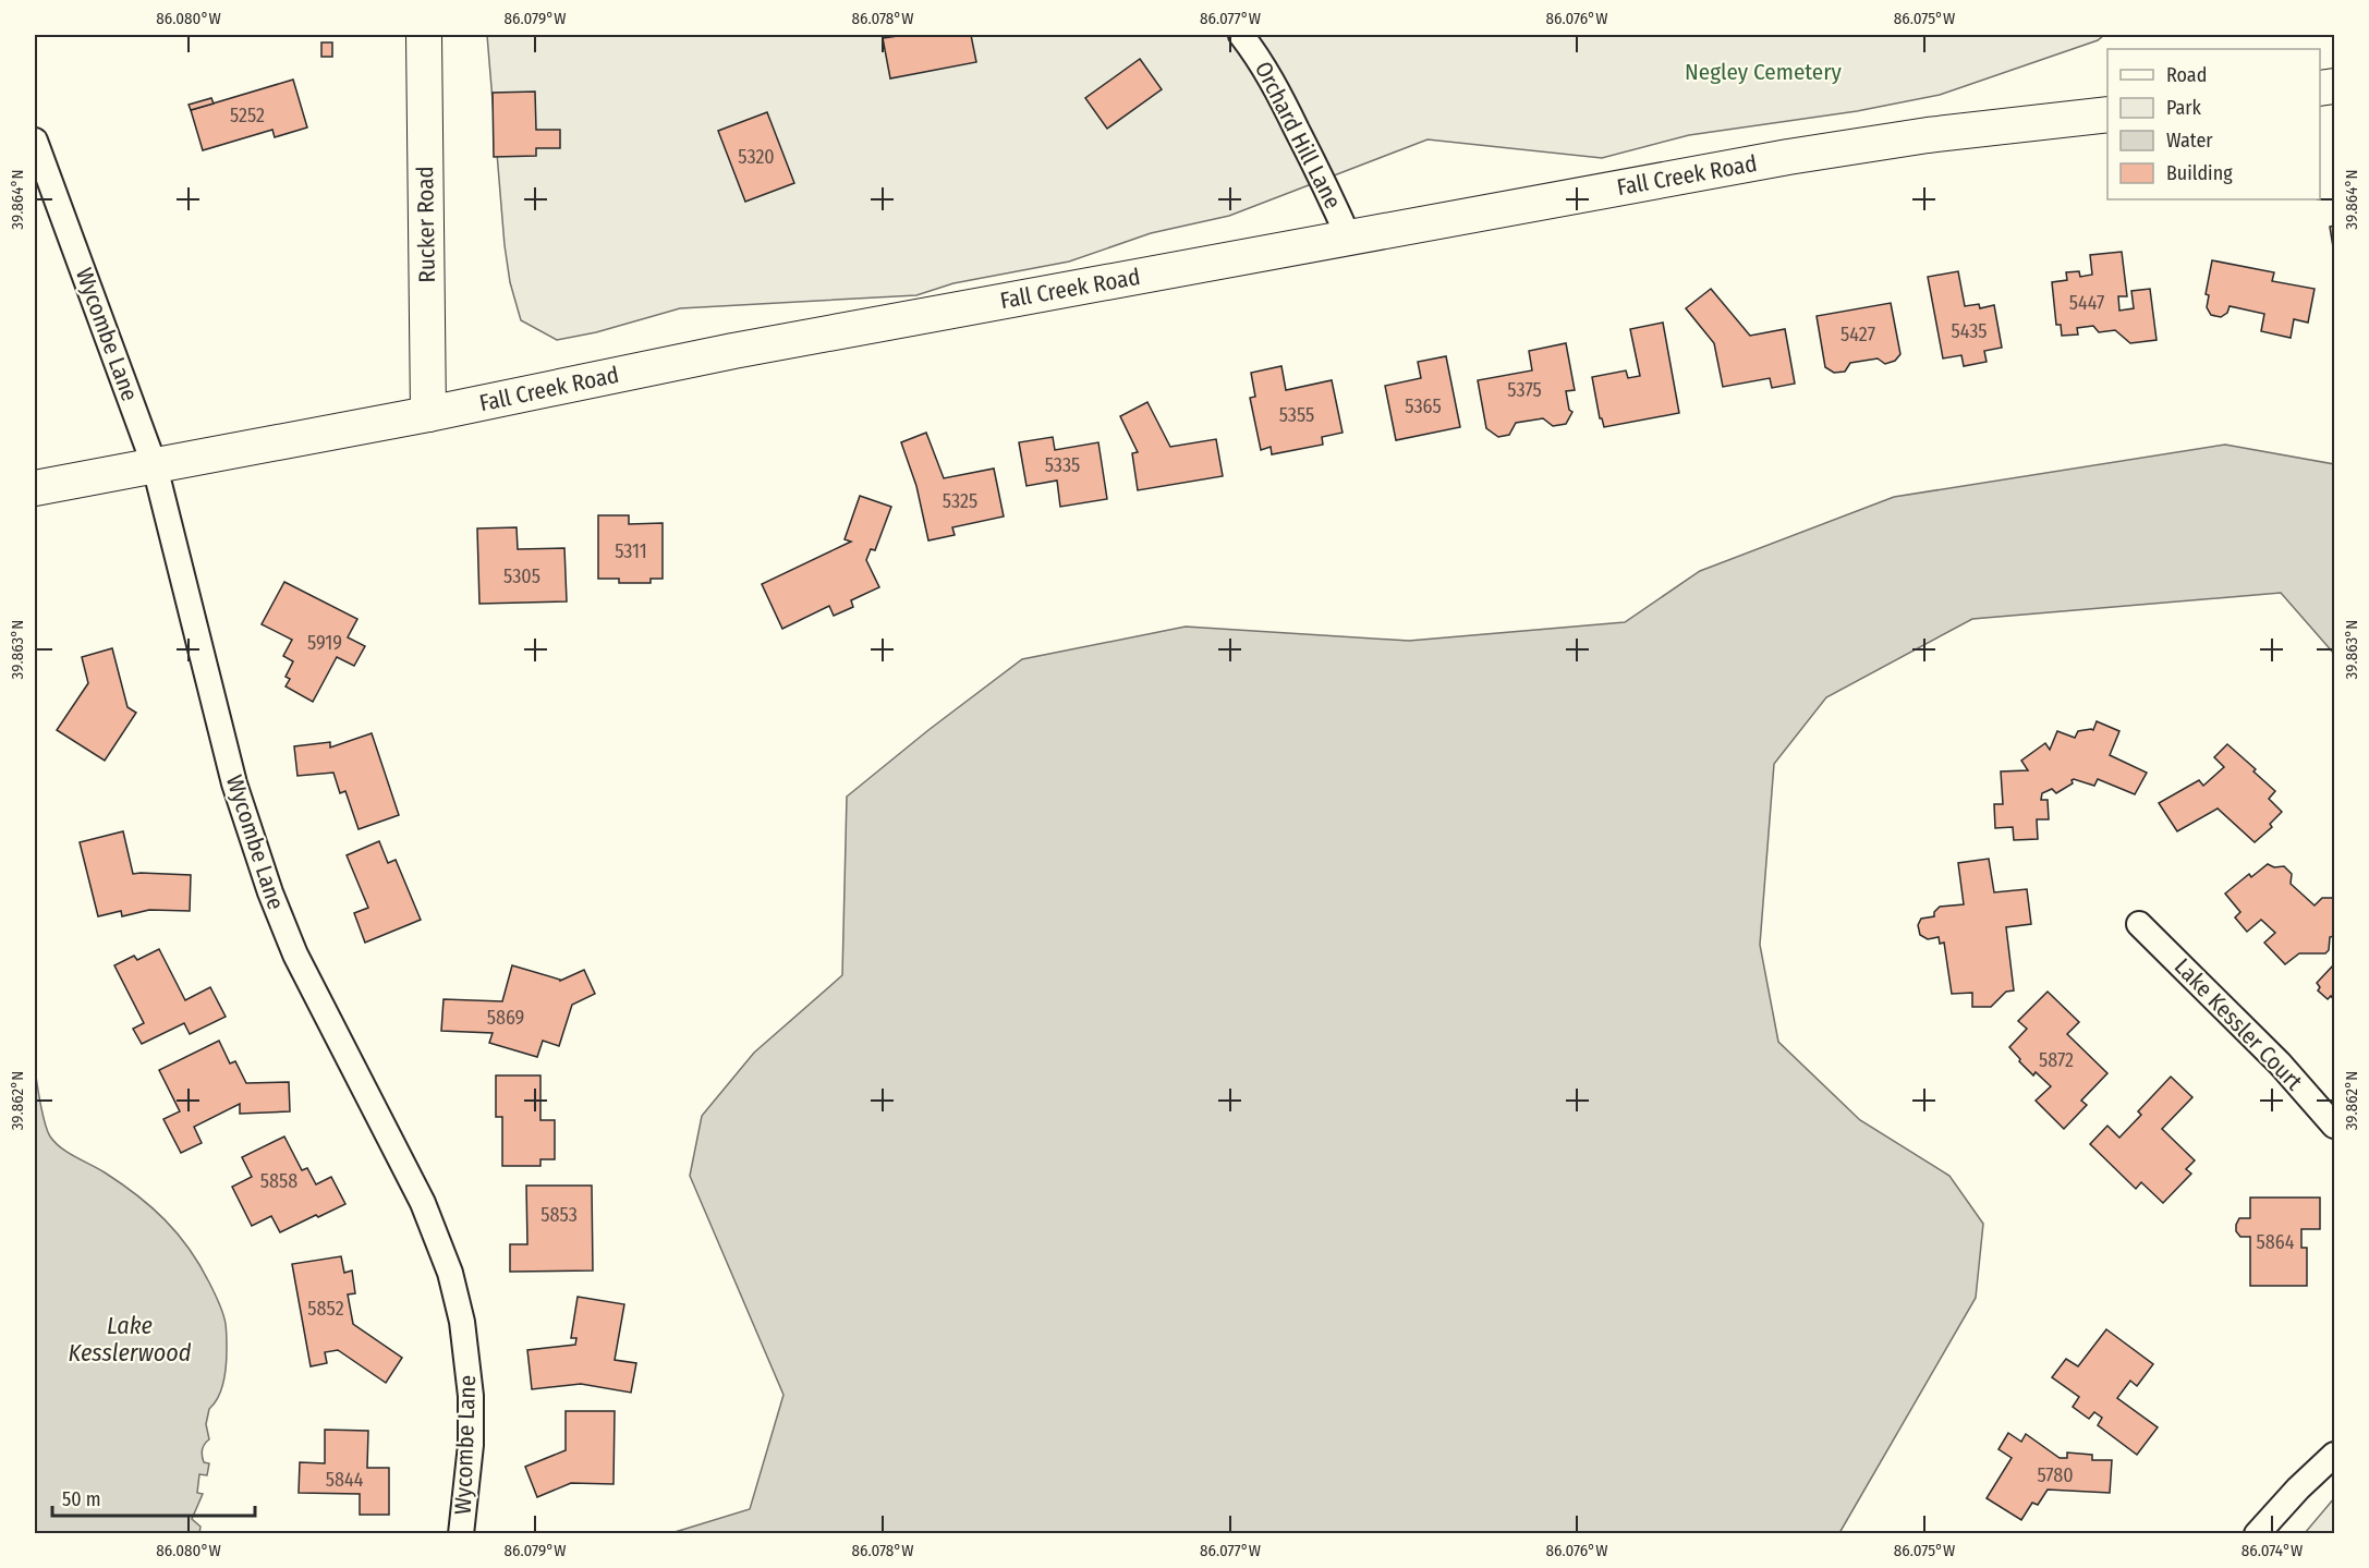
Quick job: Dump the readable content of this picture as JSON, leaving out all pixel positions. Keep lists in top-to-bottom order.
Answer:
{
  "streets": {
    "main road": ["Fall Creek Road", "Rucker Road"],
    "street": ["Orchard Hill Lane", "Wycombe Lane", "Lake Kessler Court"]
  },
  "crossings": [
    ["Orchard Hill Lane", "Fall Creek Road"],
    ["Fall Creek Road", "Rucker Road"],
    ["Fall Creek Road", "Wycombe Lane"]
  ],
  "water": ["Lake Kesslerwood"],
  "parks": ["Negley Cemetery"],
  "house_numbers": [
    "5252",
    "5320",
    "5447",
    "5435",
    "5427",
    "5375",
    "5365",
    "5355",
    "5335",
    "5325",
    "5311",
    "5305",
    "5919",
    "5869",
    "5872",
    "5858",
    "5853",
    "5864",
    "5852",
    "5780",
    "5844"
  ],
  "legend": [
    "Road",
    "Park",
    "Water",
    "Building"
  ],
  "scale_bar": "50 m",
  "coordinates": [
    "86.080°W",
    "86.079°W",
    "86.078°W",
    "86.077°W",
    "86.076°W",
    "86.075°W",
    "39.864°N",
    "39.863°N",
    "39.862°N",
    "86.074°W"
  ]
}
